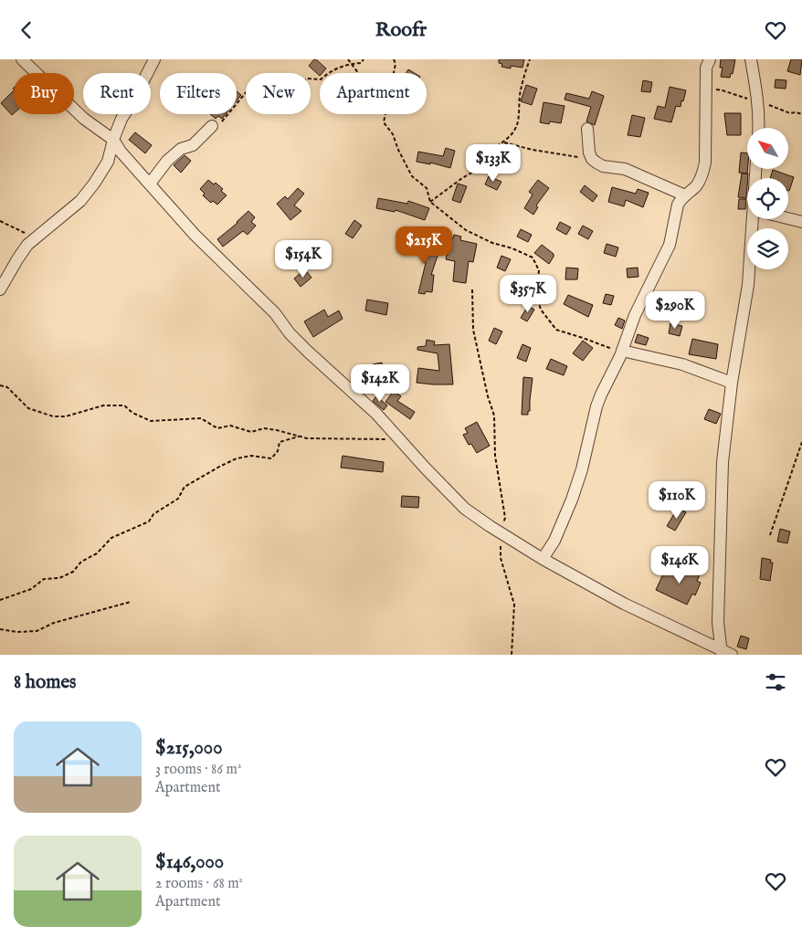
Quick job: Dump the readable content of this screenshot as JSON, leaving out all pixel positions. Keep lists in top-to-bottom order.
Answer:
{
  "north": "top left",
  "page": {
    "header": "Roofr",
    "chip": [
      "Buy",
      "Rent",
      "Filters",
      "New",
      "Apartment"
    ],
    "price": [
      "$133K",
      "$215K",
      "$154K",
      "$357K",
      "$290K",
      "$142K",
      "$110K",
      "$146K"
    ],
    "heading": "8 homes",
    "list": [
      {
        "name": "$215,000",
        "note": "3 rooms · 86 m² · Apartment"
      },
      {
        "name": "$146,000",
        "note": "2 rooms · 68 m² · Apartment"
      }
    ]
  }
}
